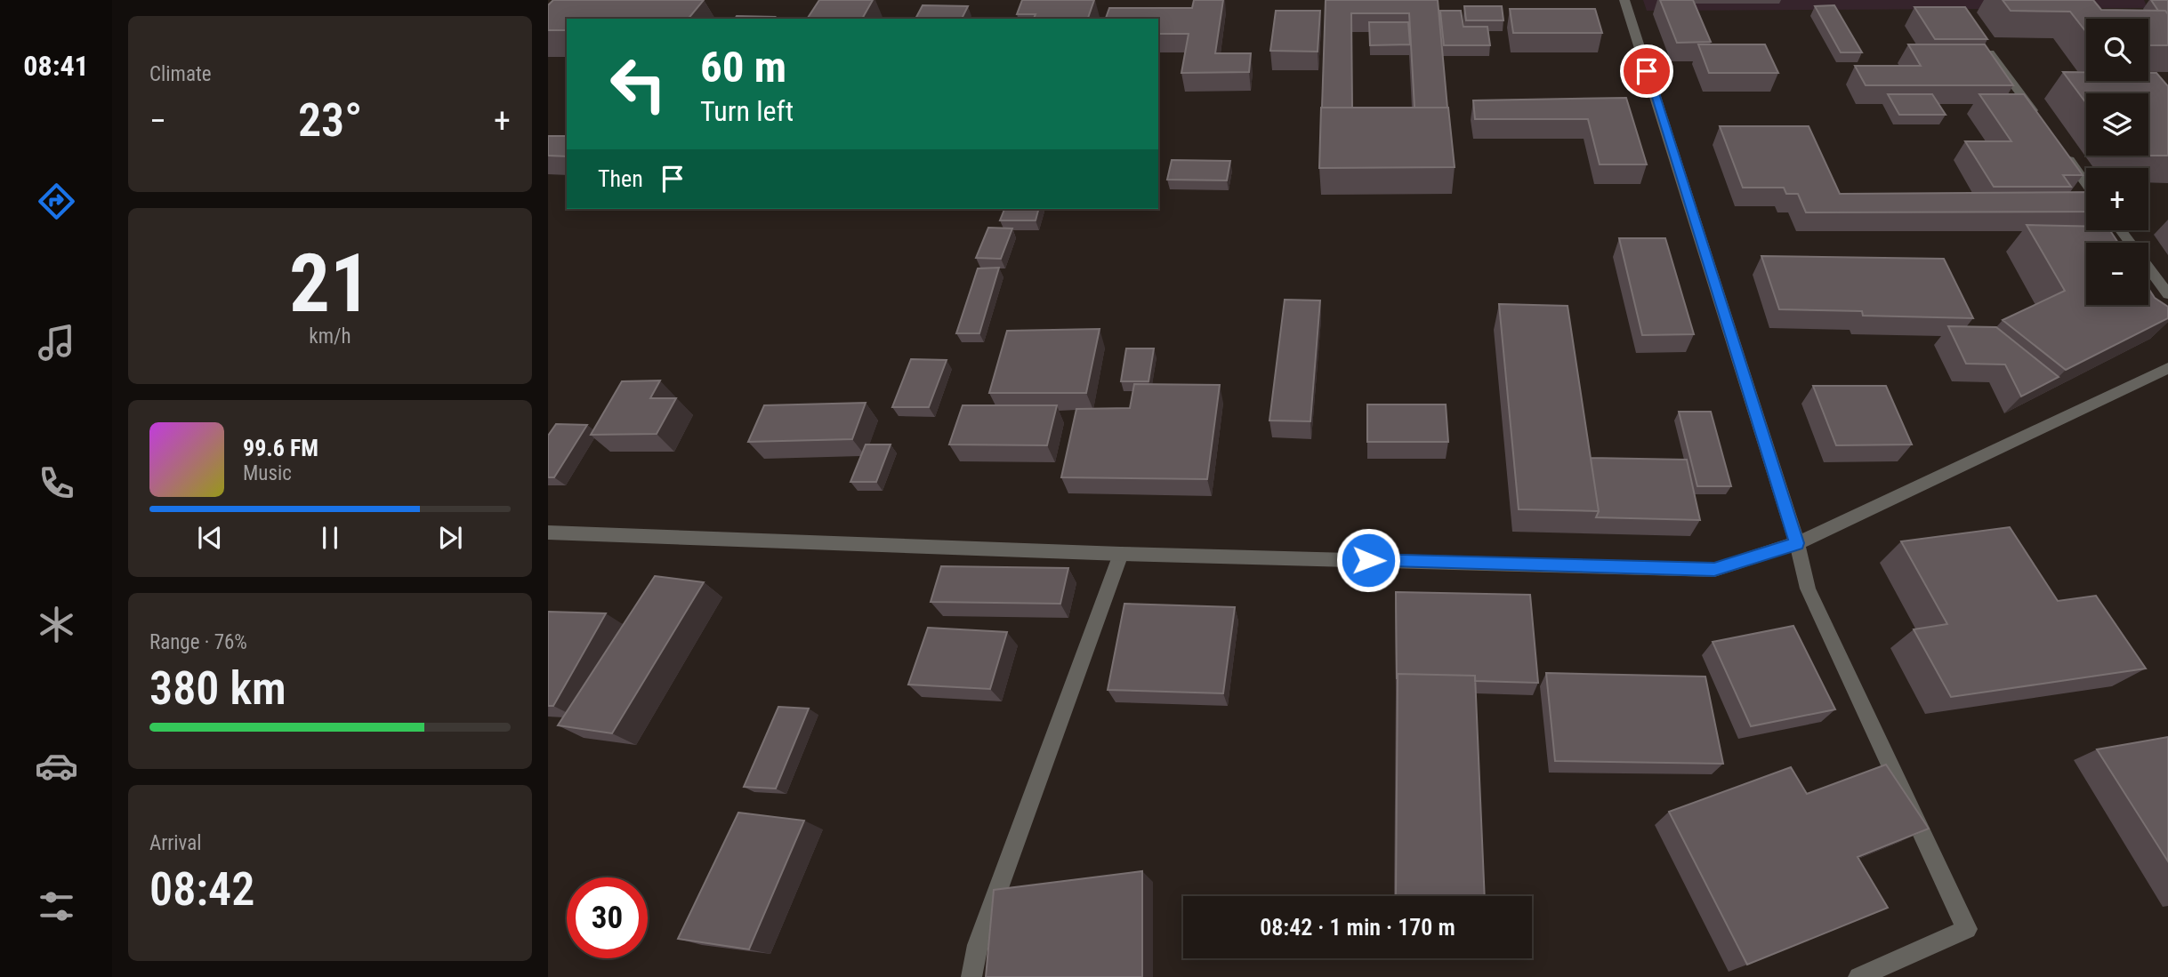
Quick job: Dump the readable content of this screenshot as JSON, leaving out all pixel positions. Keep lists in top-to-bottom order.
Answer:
{
  "page": {
    "tabs": "08:41",
    "tile": [
      "Climate",
      ["21", "km/h"],
      ["Range · 76%", "380 km"],
      ["Arrival", "08:42"]
    ],
    "map_buttons": ["+", "−"],
    "turn": ["60 m", "Turn left"],
    "heat": ["−", "23°", "+"],
    "then": "Then",
    "song": ["99.6 FM", "Music"],
    "limit": "30",
    "trip": "08:42 · 1 min · 170 m"
  }
}
